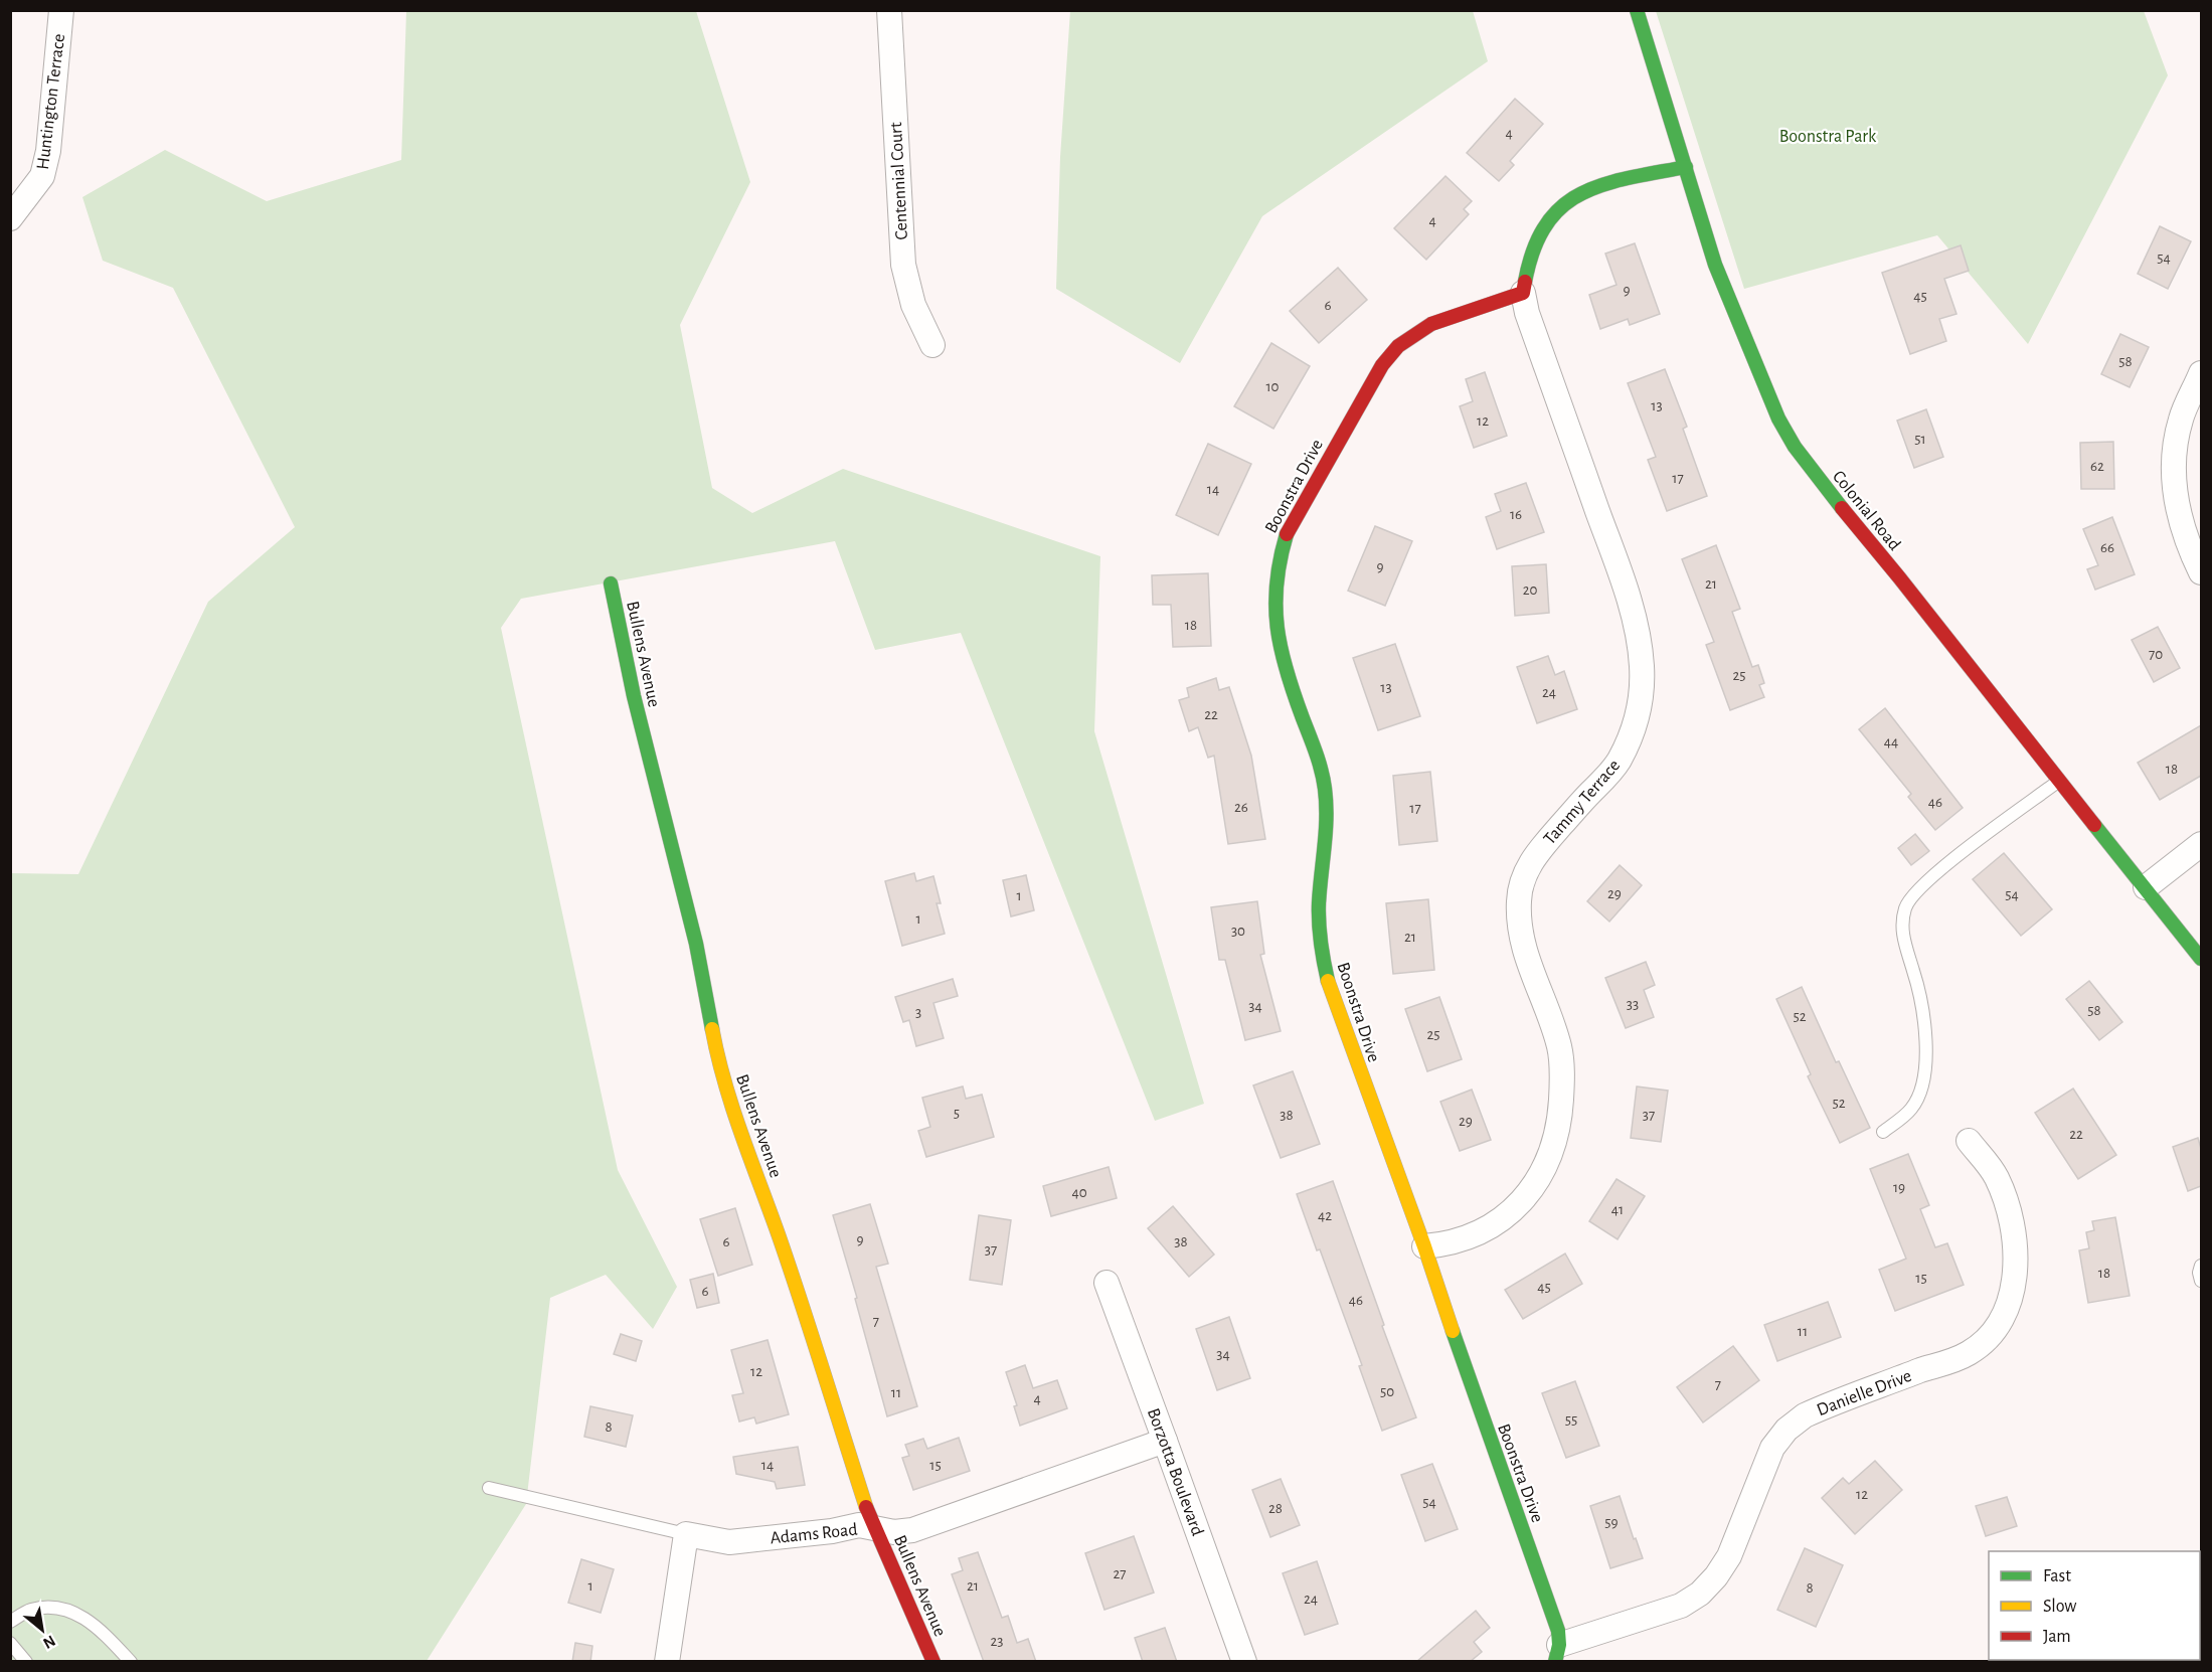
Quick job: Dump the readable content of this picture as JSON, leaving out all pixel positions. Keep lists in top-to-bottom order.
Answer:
{
  "streets": {
    "street": [
      "Huntington Terrace",
      "Centennial Court",
      "Boonstra Drive",
      "Colonial Road",
      "Bullens Avenue",
      "Tammy Terrace",
      "Danielle Drive",
      "Borzotta Boulevard",
      "Adams Road"
    ]
  },
  "crossings": [
    ["Boonstra Drive", "Tammy Terrace"],
    ["Boonstra Drive", "Danielle Drive"],
    ["Colonial Road", "Tammy Terrace"],
    ["Bullens Avenue", "Adams Road"],
    ["Borzotta Boulevard", "Adams Road"]
  ],
  "parks": ["Boonstra Park"],
  "house_numbers": [
    "4",
    "4",
    "54",
    "9",
    "45",
    "6",
    "58",
    "10",
    "13",
    "12",
    "51",
    "62",
    "17",
    "14",
    "16",
    "66",
    "9",
    "21",
    "20",
    "18",
    "70",
    "25",
    "13",
    "24",
    "22",
    "44",
    "18",
    "46",
    "26",
    "17",
    "29",
    "54",
    "1",
    "1",
    "30",
    "21",
    "33",
    "34",
    "58",
    "3",
    "52",
    "25",
    "52",
    "5",
    "38",
    "37",
    "29",
    "22",
    "19",
    "40",
    "41",
    "42",
    "9",
    "6",
    "38",
    "37",
    "18",
    "15",
    "45",
    "6",
    "46",
    "7",
    "11",
    "34",
    "12",
    "7",
    "50",
    "11",
    "4",
    "55",
    "8",
    "14",
    "15",
    "12",
    "54",
    "28",
    "59",
    "27",
    "1",
    "21",
    "8",
    "24",
    "23"
  ],
  "legend": ["Fast", "Slow", "Jam"],
  "north": "bottom right"
}
